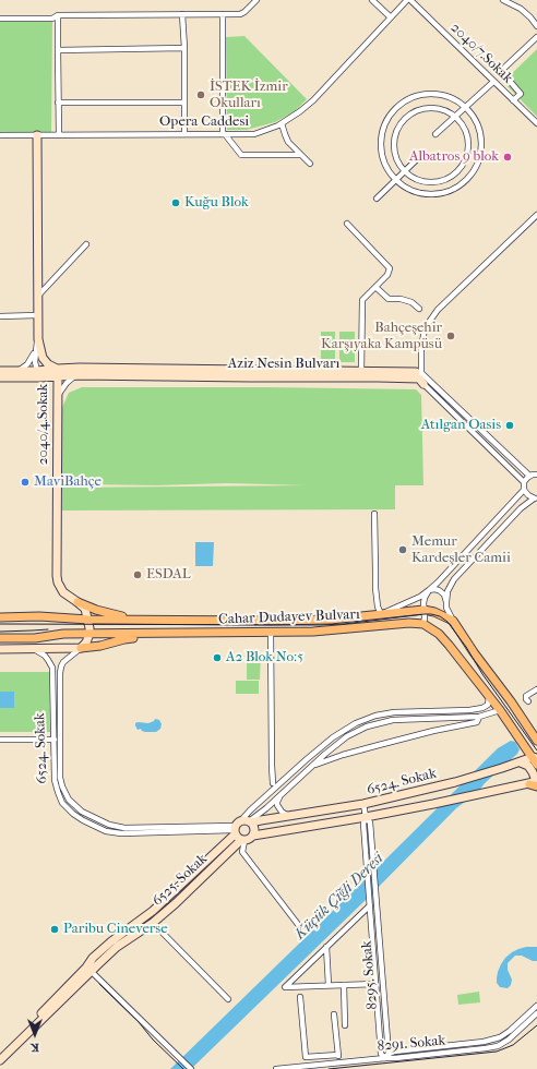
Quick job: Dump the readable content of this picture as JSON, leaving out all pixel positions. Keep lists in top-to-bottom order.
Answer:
{
  "streets": {
    "main road": ["Cahar Dudayev Bulvarı"],
    "street": [
      "2040/7.Sokak",
      "Opera Caddesi",
      "Aziz Nesin Bulvarı",
      "2040/4.Sokak",
      "6524. Sokak",
      "6525. Sokak",
      "8295. Sokak",
      "8291. Sokak"
    ]
  },
  "crossings": [
    ["2040/7.Sokak", "Opera Caddesi"],
    ["Aziz Nesin Bulvarı", "2040/4.Sokak"],
    ["2040/4.Sokak", "Cahar Dudayev Bulvarı"],
    ["6524. Sokak", "6525. Sokak"],
    ["6524. Sokak", "8295. Sokak"],
    ["8295. Sokak", "8291. Sokak"]
  ],
  "water": ["Küçük Çiğli Deresi"],
  "places": [
    "İSTEK İzmir Okulları",
    "Albatros 9 blok",
    "Kuğu Blok",
    "Bahçeşehir Karşıyaka Kampüsü",
    "Atılgan Oasis",
    "MaviBahçe",
    "Memur Kardeşler Camii",
    "ESDAL",
    "A2 Blok No:5",
    "Paribu Cineverse"
  ],
  "north": "bottom"
}
